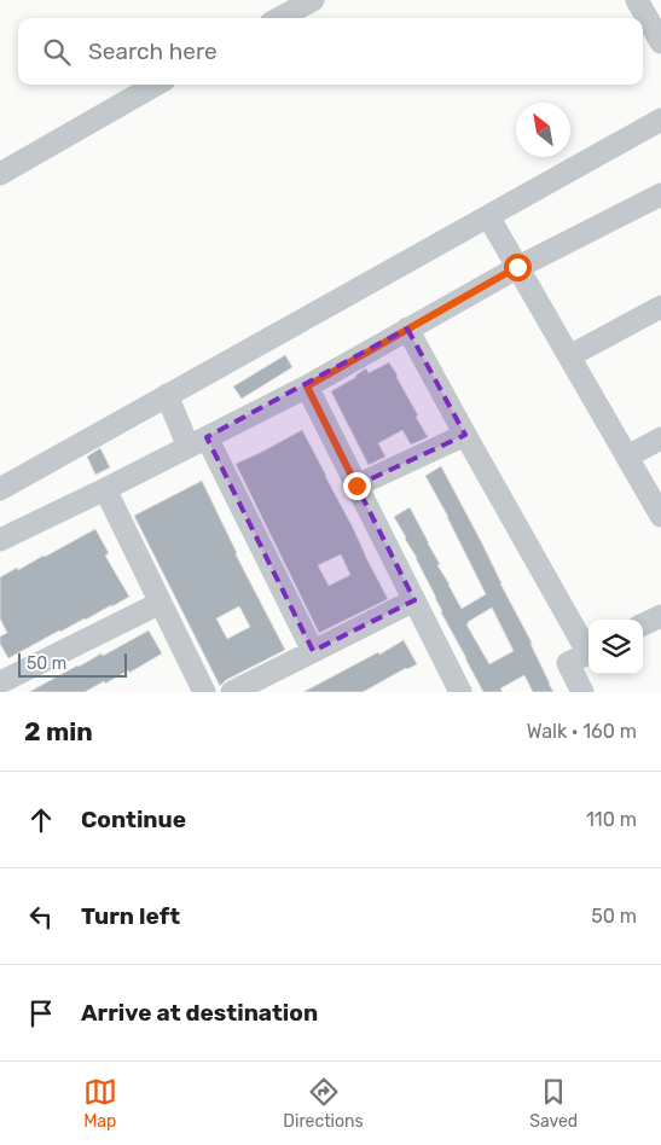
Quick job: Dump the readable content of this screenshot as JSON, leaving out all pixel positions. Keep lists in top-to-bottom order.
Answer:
{
  "scale_bar": "50 m",
  "north": "top left",
  "page": {
    "search": "Search here",
    "scale": "50 m",
    "heading": ["2 min", "Walk · 160 m"],
    "list": [
      ["Continue", "110 m"],
      ["Turn left", "50 m"],
      "Arrive at destination"
    ],
    "nav": ["Map", "Directions", "Saved"]
  }
}
